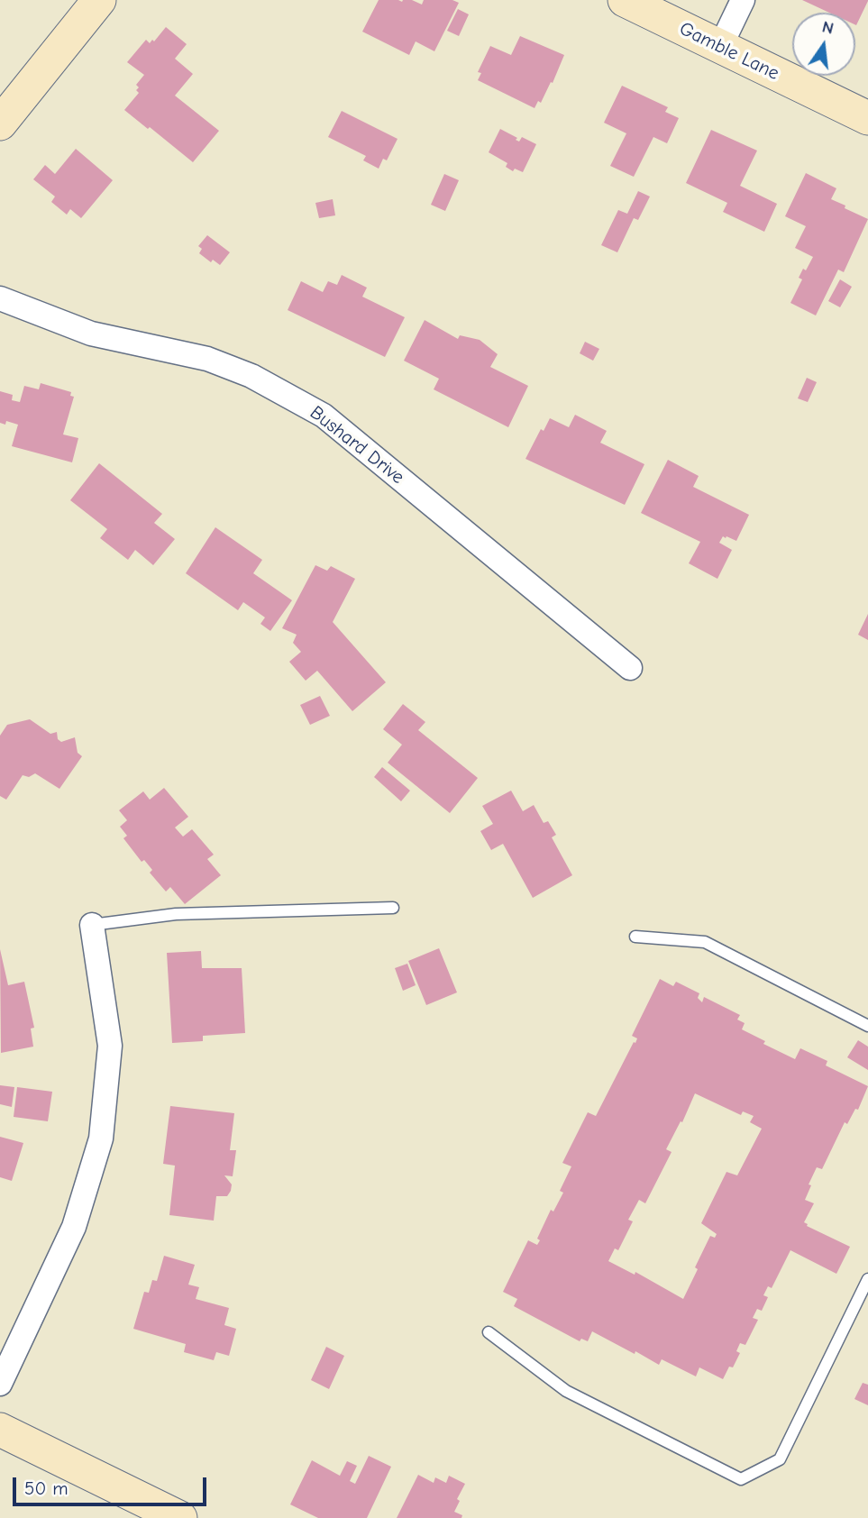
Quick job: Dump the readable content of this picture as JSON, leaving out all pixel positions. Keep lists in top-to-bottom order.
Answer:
{
  "streets": {
    "street": ["Gamble Lane", "Bushard Drive"]
  },
  "scale_bar": "50 m",
  "north": "top"
}
